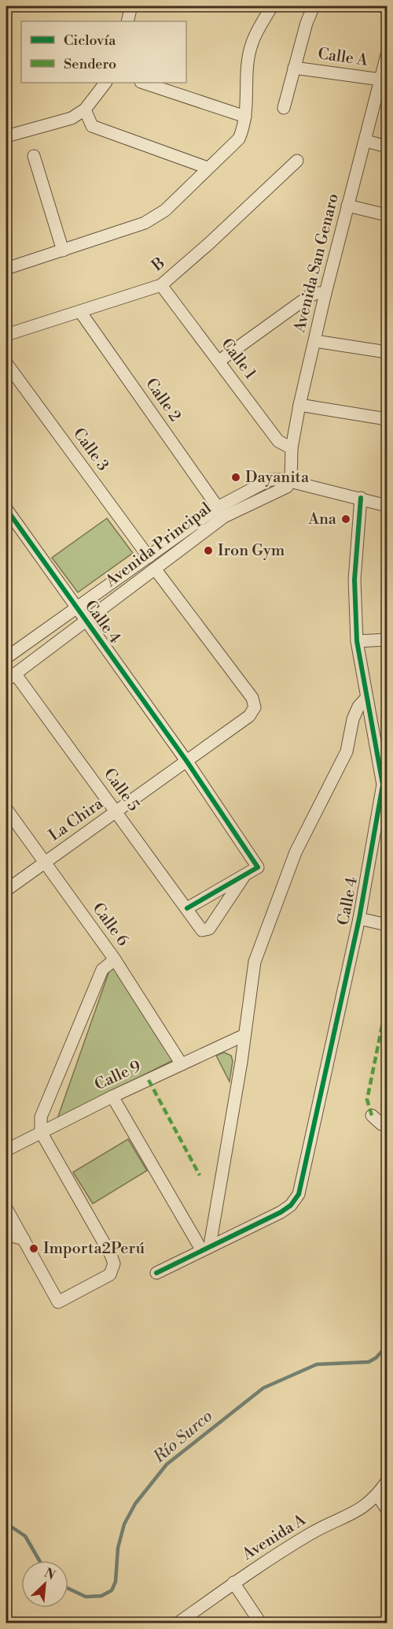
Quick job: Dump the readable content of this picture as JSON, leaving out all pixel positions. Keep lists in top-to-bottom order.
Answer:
{
  "streets": {
    "street": [
      "Calle A",
      "Avenida San Genaro",
      "B",
      "Calle 1",
      "Calle 2",
      "Calle 3",
      "Avenida Principal",
      "Calle 4",
      "Calle 5",
      "La Chira",
      "Calle 6",
      "Calle 9",
      "Avenida A"
    ]
  },
  "crossings": [
    ["Calle A", "Avenida San Genaro"],
    ["Avenida San Genaro", "Calle 1"],
    ["Avenida San Genaro", "Avenida Principal"],
    ["B", "Calle 1"],
    ["B", "Calle 2"],
    ["Calle 2", "Avenida Principal"],
    ["Calle 3", "Avenida Principal"],
    ["Avenida Principal", "Calle 4"],
    ["Avenida Principal", "Calle 5"],
    ["Avenida Principal", "La Chira"],
    ["Calle 4", "Calle 5"],
    ["Calle 4", "La Chira"],
    ["Calle 5", "La Chira"],
    ["La Chira", "Calle 6"],
    ["Calle 6", "Calle 9"]
  ],
  "water": ["Río Surco"],
  "places": [
    "Dayanita",
    "Ana",
    "Iron Gym",
    "Importa2Perú"
  ],
  "legend": ["Ciclovía", "Sendero"],
  "north": "top right"
}
